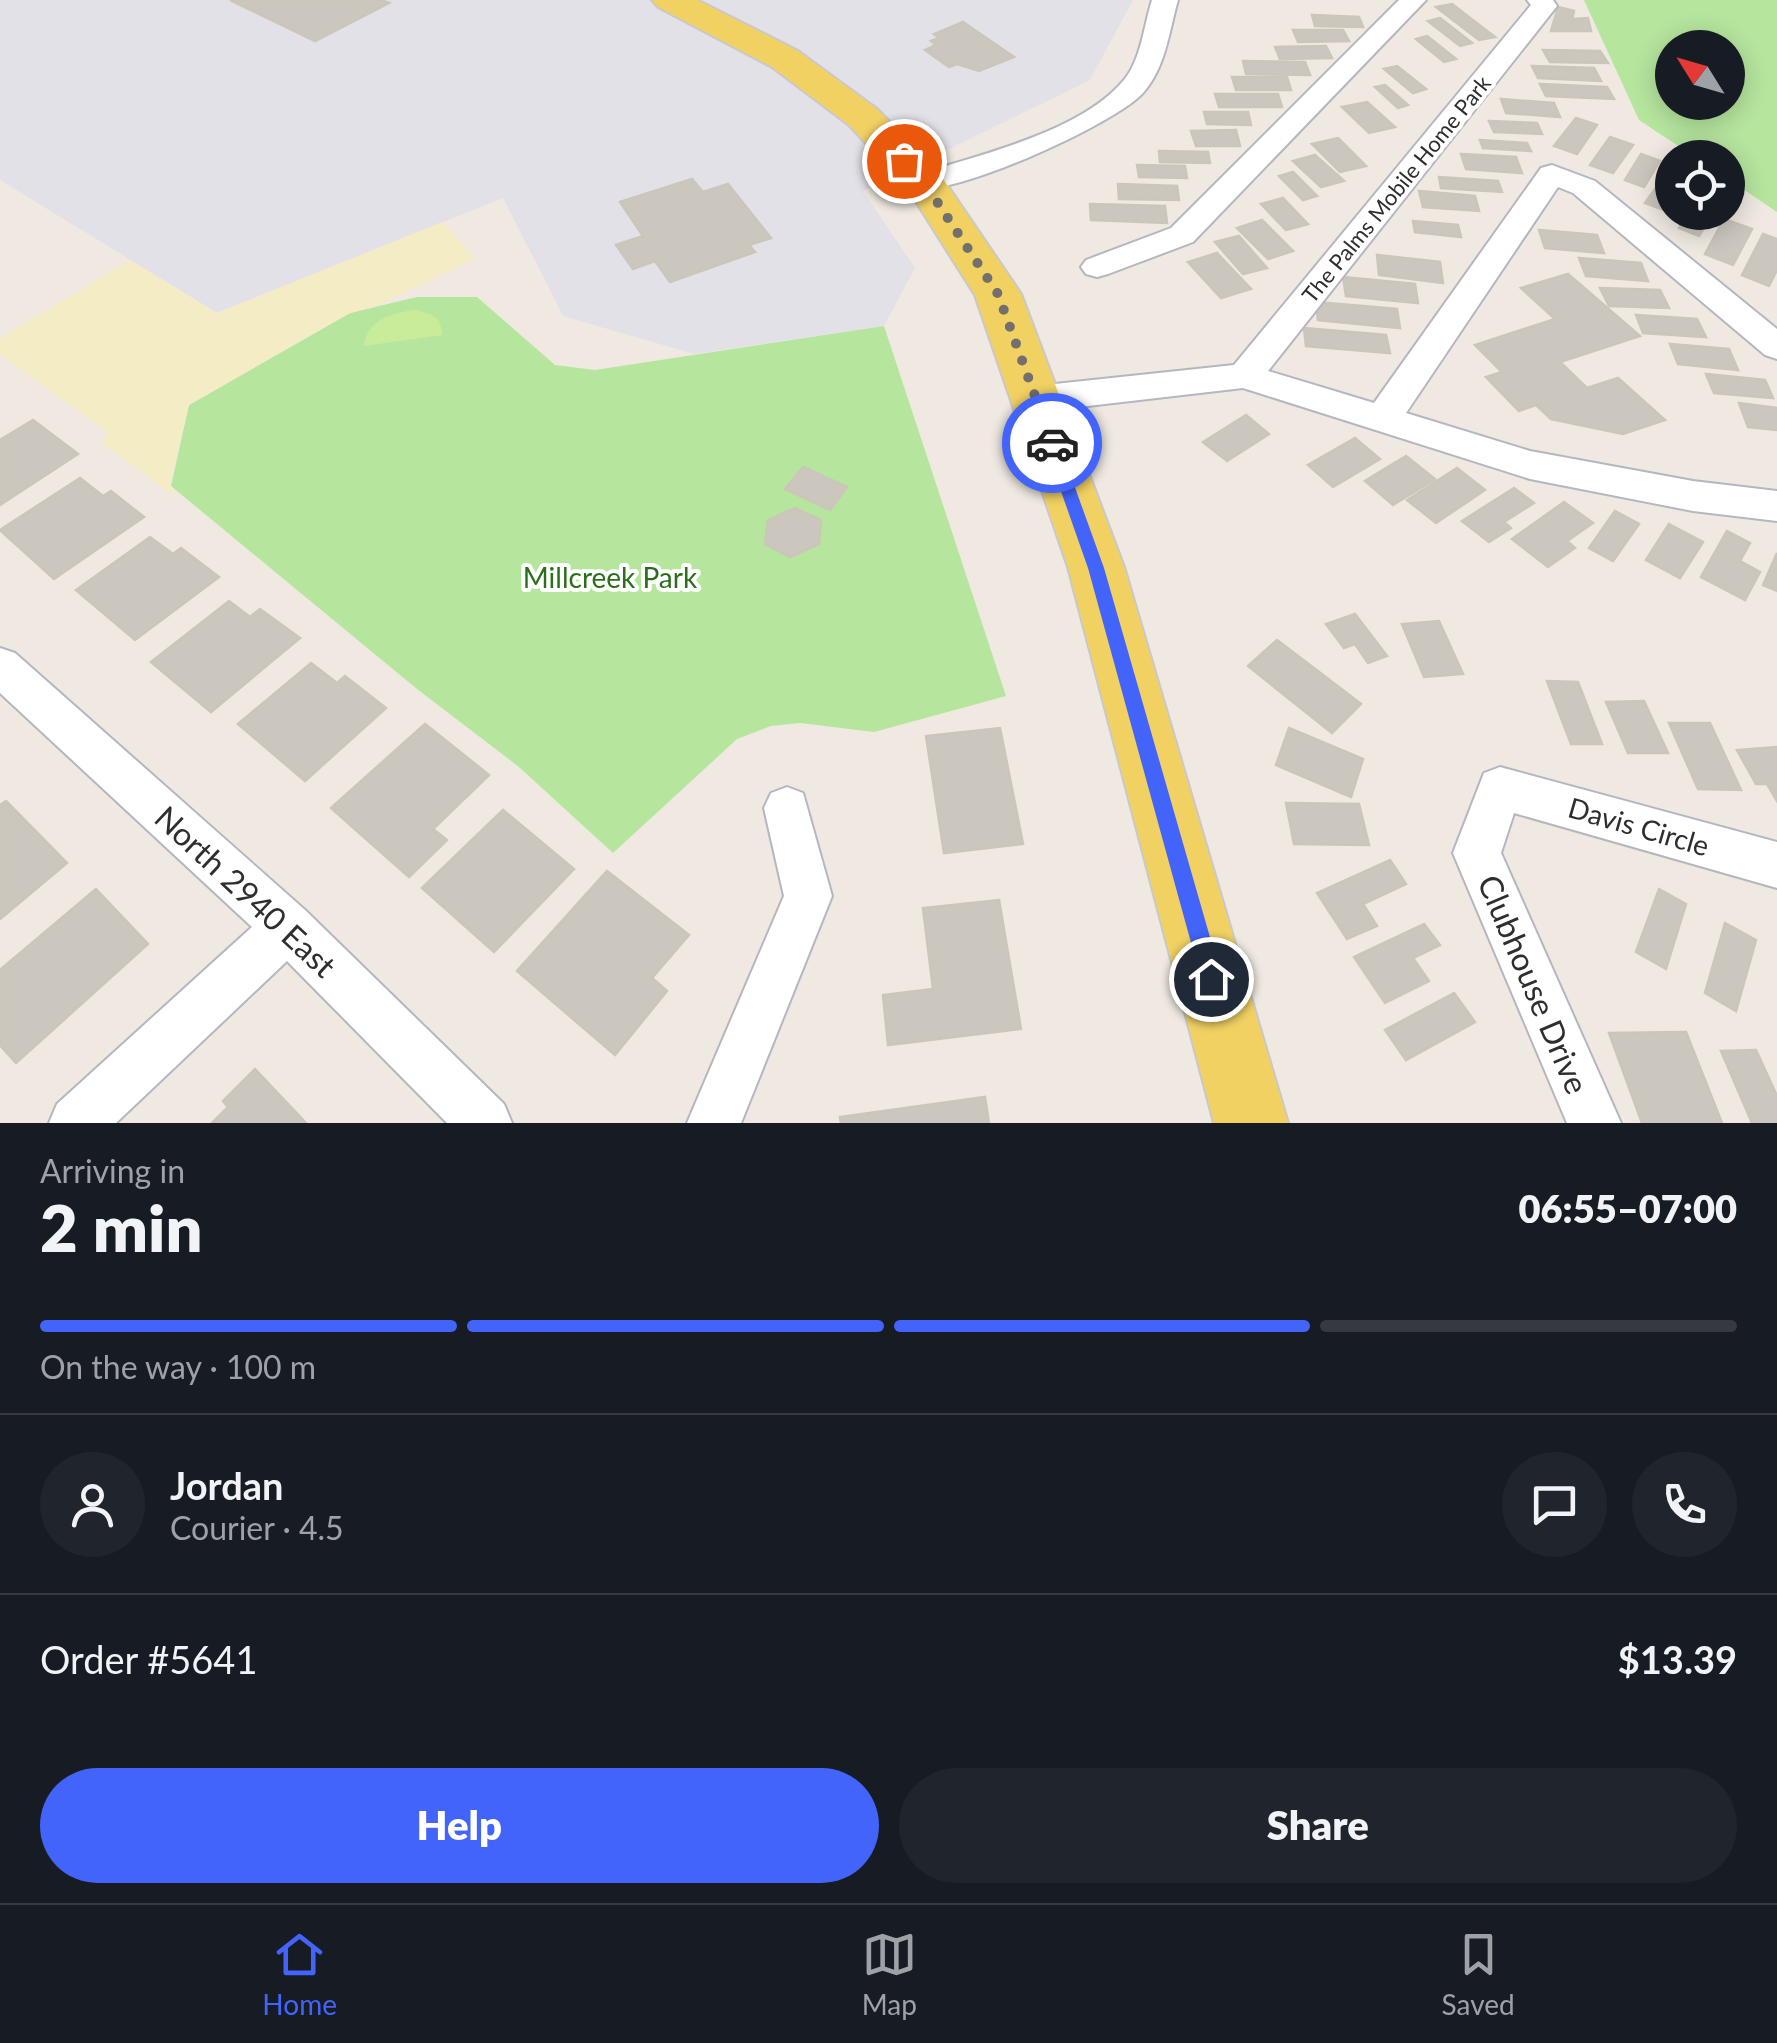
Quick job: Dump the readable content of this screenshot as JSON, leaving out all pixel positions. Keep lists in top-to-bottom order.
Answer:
{
  "streets": {
    "street": [
      "The Palms Mobile Home Park",
      "Davis Circle",
      "North 2940 East",
      "Clubhouse Drive"
    ]
  },
  "crossings": [
    ["Davis Circle", "Clubhouse Drive"]
  ],
  "parks": ["Millcreek Park"],
  "north": "top left",
  "page": {
    "heading": ["2 min", "Arriving in", "06:55–07:00"],
    "panel": [
      "Jordan",
      "Courier · 4.5",
      "Order #5641",
      "$13.39"
    ],
    "bar": "On the way · 100 m",
    "buttons": ["Help", "Share"],
    "tabs": ["Home", "Map", "Saved"]
  }
}
